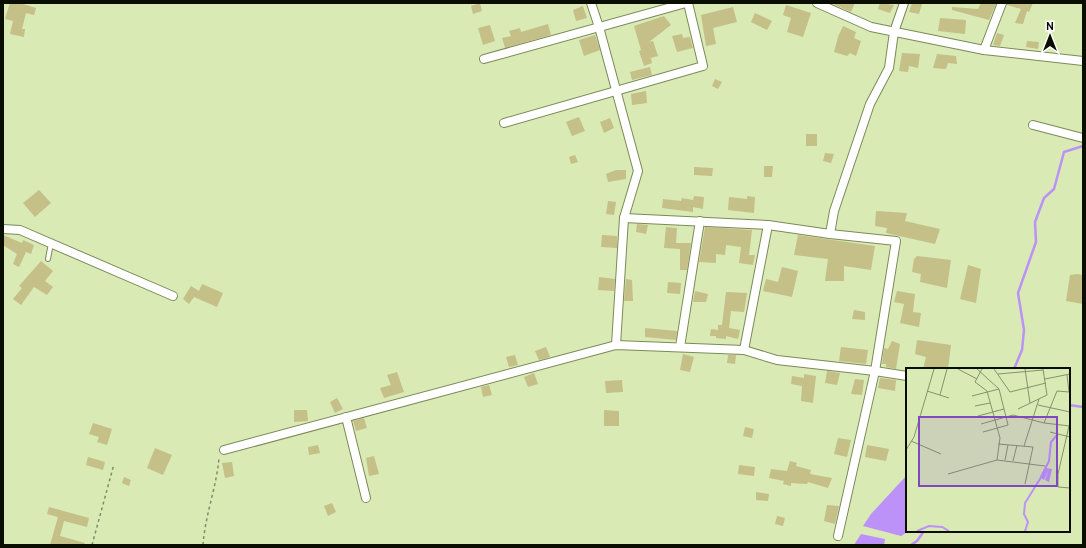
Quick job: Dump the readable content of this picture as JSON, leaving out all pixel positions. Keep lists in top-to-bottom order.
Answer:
{
  "north": "top"
}
